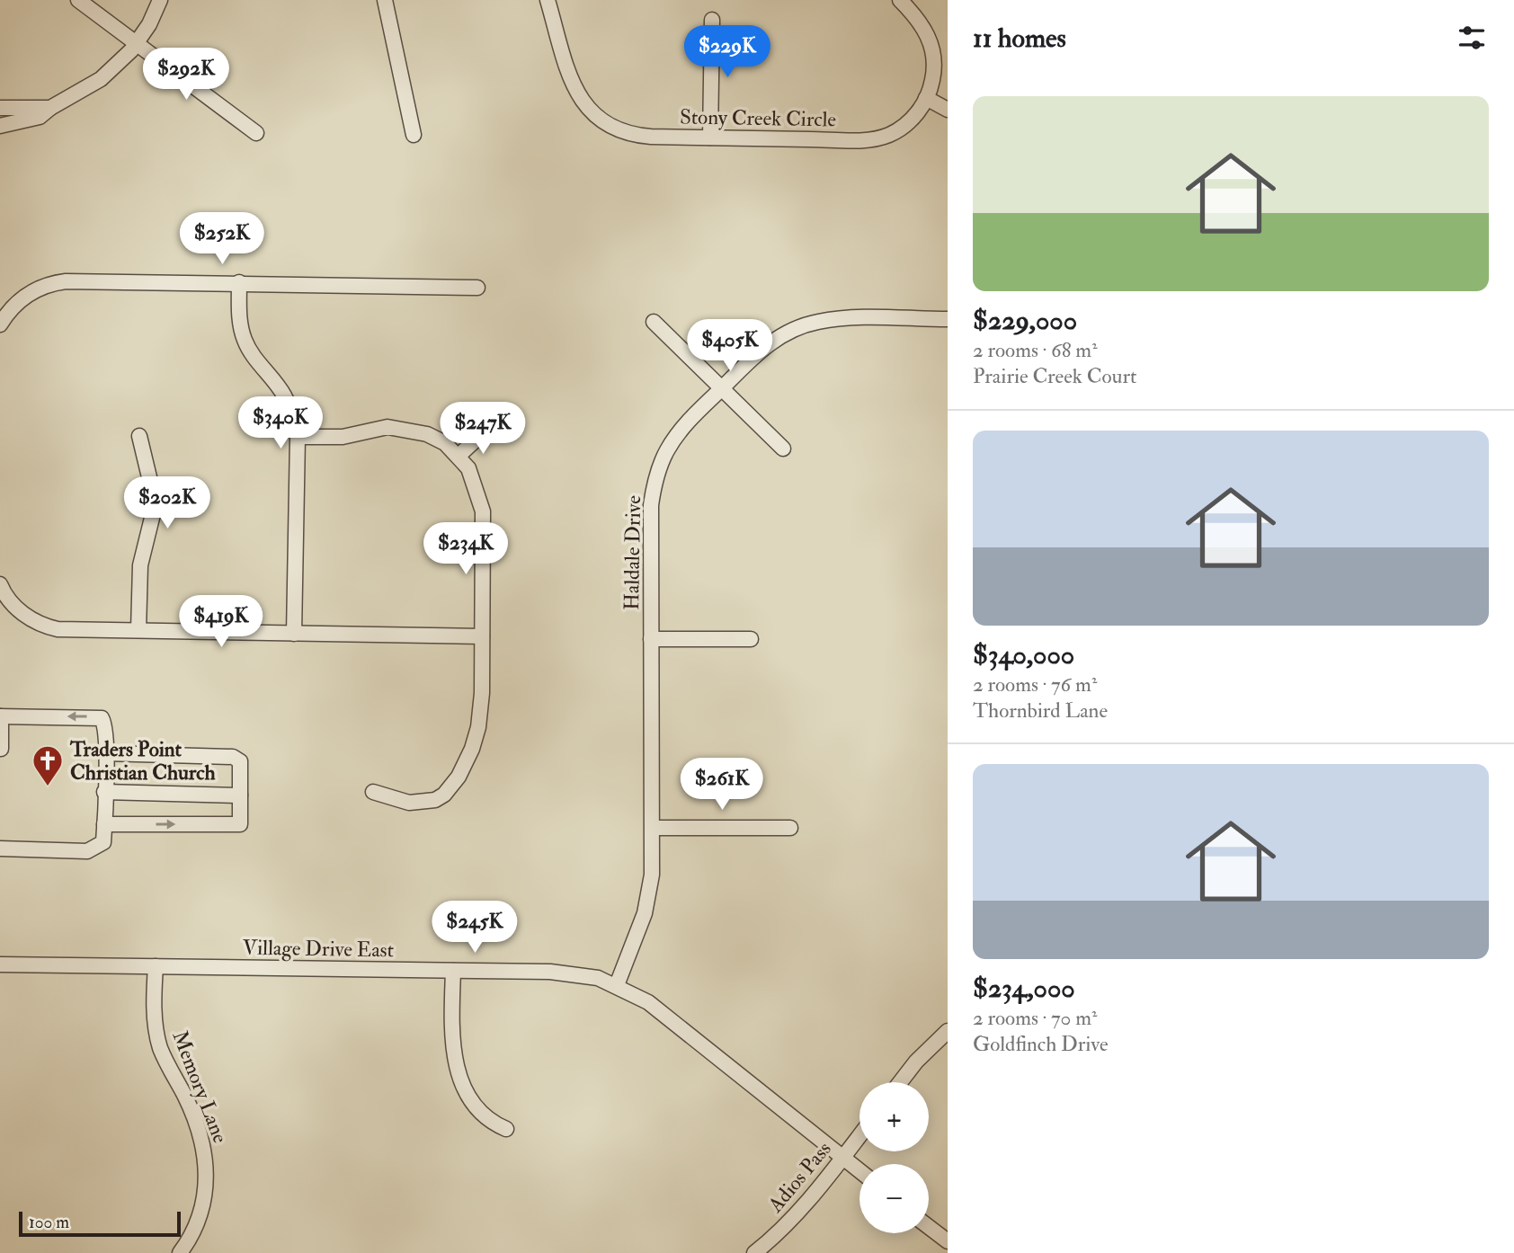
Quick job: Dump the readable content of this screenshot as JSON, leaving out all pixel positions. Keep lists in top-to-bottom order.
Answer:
{
  "streets": {
    "street": [
      "Stony Creek Circle",
      "Haldale Drive",
      "Village Drive East",
      "Memory Lane",
      "Adios Pass"
    ]
  },
  "crossings": [
    ["Haldale Drive", "Village Drive East"],
    ["Village Drive East", "Memory Lane"],
    ["Village Drive East", "Adios Pass"]
  ],
  "places": {
    "church": ["Traders Point Christian Church"]
  },
  "scale_bar": "100 m",
  "page": {
    "heading": "11 homes",
    "price": [
      "$229K",
      "$292K",
      "$252K",
      "$405K",
      "$340K",
      "$247K",
      "$202K",
      "$234K",
      "$419K",
      "$261K",
      "$245K"
    ],
    "list": [
      {
        "name": "$229,000",
        "note": "2 rooms · 68 m² · Prairie Creek Court"
      },
      {
        "name": "$340,000",
        "note": "2 rooms · 76 m² · Thornbird Lane"
      },
      {
        "name": "$234,000",
        "note": "2 rooms · 70 m² · Goldfinch Drive"
      }
    ],
    "map_buttons": ["+", "−"],
    "scale": "100 m"
  }
}
